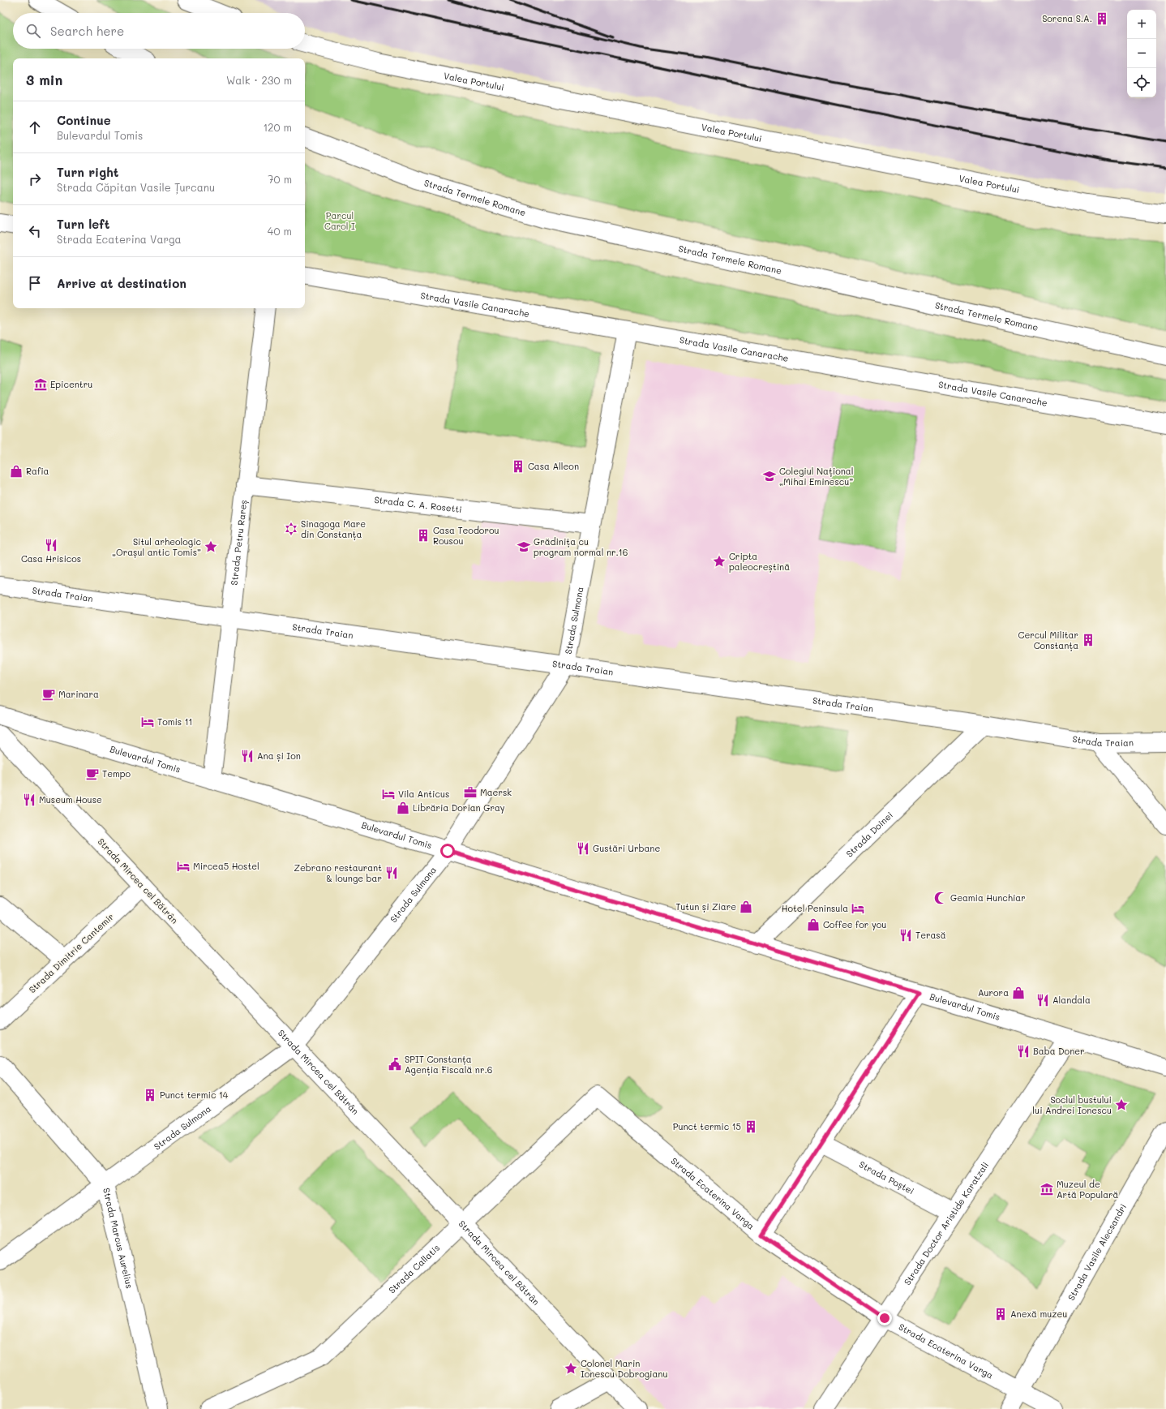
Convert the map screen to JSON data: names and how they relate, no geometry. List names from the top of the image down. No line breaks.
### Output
{"streets":{"street":["Valea Portului","Strada Termele Romane","Strada Vasile Canarache","Strada C. A. Rosetti","Strada Petru Rareș","Strada Traian","Strada Sulmona","Bulevardul Tomis","Strada Doinei","Strada Mircea cel Bătrân","Strada Dimitrie Cantemir","Strada Poștei","Strada Ecaterina Varga","Strada Doctor Aristide Karatzali","Strada Marcus Aurelius","Strada Vasile Alecsandri","Strada Callatis"]},"crossings":[["Strada Vasile Canarache","Strada Sulmona"],["Strada C. A. Rosetti","Strada Petru Rareș"],["Strada C. A. Rosetti","Strada Sulmona"],["Strada Petru Rareș","Strada Traian"],["Strada Petru Rareș","Bulevardul Tomis"],["Strada Traian","Strada Sulmona"],["Strada Traian","Strada Doinei"],["Strada Sulmona","Bulevardul Tomis"],["Strada Sulmona","Strada Mircea cel Bătrân"],["Strada Sulmona","Strada Marcus Aurelius"],["Bulevardul Tomis","Strada Doinei"],["Bulevardul Tomis","Strada Doctor Aristide Karatzali"],["Strada Mircea cel Bătrân","Strada Dimitrie Cantemir"],["Strada Mircea cel Bătrân","Strada Callatis"],["Strada Poștei","Strada Doctor Aristide Karatzali"],["Strada Ecaterina Varga","Strada Doctor Aristide Karatzali"],["Strada Ecaterina Varga","Strada Vasile Alecsandri"],["Strada Ecaterina Varga","Strada Callatis"]],"parks":["Parcul Carol I"],"places":{"building":["Sorena S.A.","Casa Alleon","Casa Teodorou Rousou","Cercul Militar Constanța","Punct termic 14","Punct termic 15","Anexă muzeu"],"museum":["Epicentru","Muzeul de Artă Populară"],"shop":["Rafia","Librăria Dorian Gray","Tutun și Ziare","Coffee for you","Aurora"],"school or university":["Colegiul Național „Mihai Eminescu”","Grădinița cu program normal nr.16"],"synagogue":["Sinagoga Mare din Constanța"],"restaurant":["Casa Hrisicos","Ana și Ion","Museum House","Gustări Urbane","Zebrano restaurant & lounge bar","Terasă","Alandala","Baba Doner"],"place":["Situl arheologic „Orașul antic Tomis”","Cripta paleocreștină","Soclul bustului lui Andrei Ionescu","Colonel Marin Ionescu Dobrogianu"],"cafe":["Marinara","Tempo"],"hotel":["Tomis 11","Vila Anticus","Mircea5 Hostel","Hotel Peninsula"],"office":["Maersk"],"mosque":["Geamia Hunchiar"],"public building":["SPIT Constanța Agenția Fiscală nr.6"]},"page":{"map_buttons":["+","−"],"search":"Search here","heading":["3 min","Walk · 230 m"],"list":[["Continue","Bulevardul Tomis","120 m"],["Turn right","Strada Căpitan Vasile Țurcanu","70 m"],["Turn left","Strada Ecaterina Varga","40 m"],"Arrive at destination"]}}
